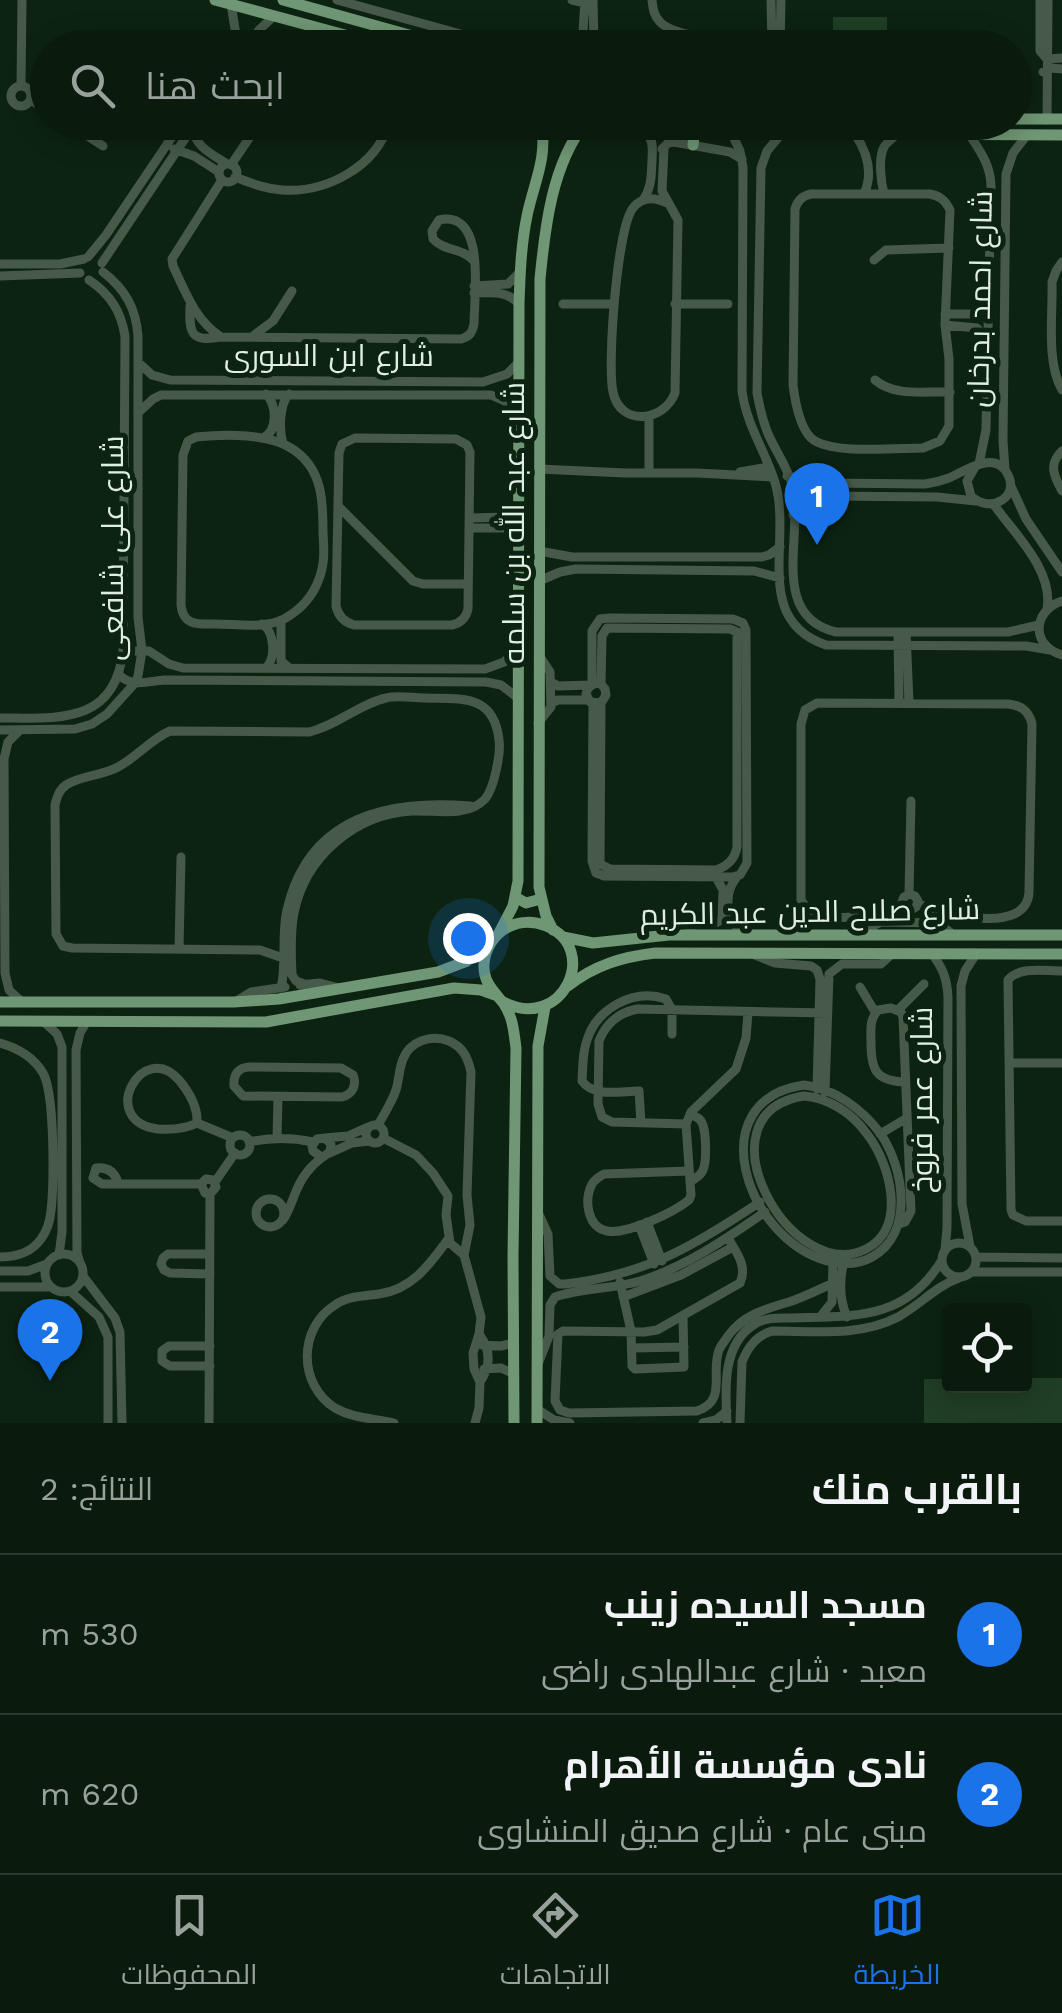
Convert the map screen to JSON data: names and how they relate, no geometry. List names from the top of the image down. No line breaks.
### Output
{"streets":{"main road":["شارع عبد الله بن سلمه","شارع صلاح الدين عبد الكريم"],"street":["شارع احمد بدرخان","شارع ابن السورى","شارع على شافعى","شارع عمر فروخ"]},"crossings":[["شارع ابن السورى","شارع عبد الله بن سلمه"],["شارع ابن السورى","شارع على شافعى"],["شارع عبد الله بن سلمه","شارع صلاح الدين عبد الكريم"],["شارع صلاح الدين عبد الكريم","شارع عمر فروخ"]],"page":{"search":"ابحث هنا","pins":["1","2"],"heading":["بالقرب منك","النتائج: 2"],"list":[{"mark":"1","name":"مسجد السيده زينب","note":"معبد · شارع عبدالهادى راضى","value":"530 m"},{"mark":"2","name":"نادى مؤسسة الأهرام","note":"مبنى عام · شارع صديق المنشاوى","value":"620 m"}],"nav":["الخريطة","الاتجاهات","المحفوظات"]}}
